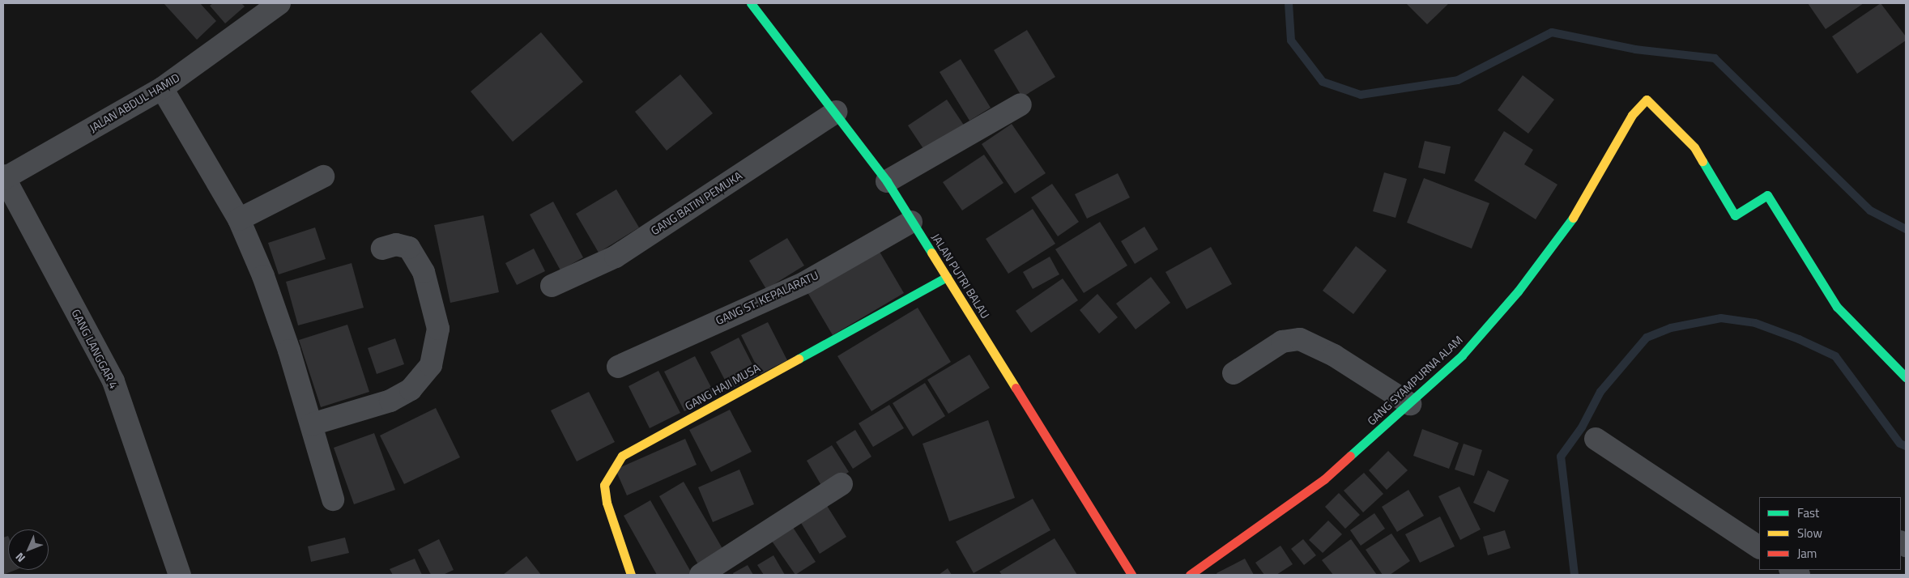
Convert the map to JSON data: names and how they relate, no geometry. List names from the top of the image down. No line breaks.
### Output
{"streets":{"street":["JALAN ABDUL HAMID","GANG BATIN PEMUKA","JALAN PUTRI BALAU","GANG ST. KEPALARATU","GANG LANGGAR 4","GANG SYAMPURNA ALAM","GANG HAJI MUSA"]},"crossings":[["JALAN ABDUL HAMID","GANG LANGGAR 4"],["GANG BATIN PEMUKA","JALAN PUTRI BALAU"],["JALAN PUTRI BALAU","GANG ST. KEPALARATU"],["JALAN PUTRI BALAU","GANG HAJI MUSA"]],"legend":["Fast","Slow","Jam"],"north":"bottom left"}
